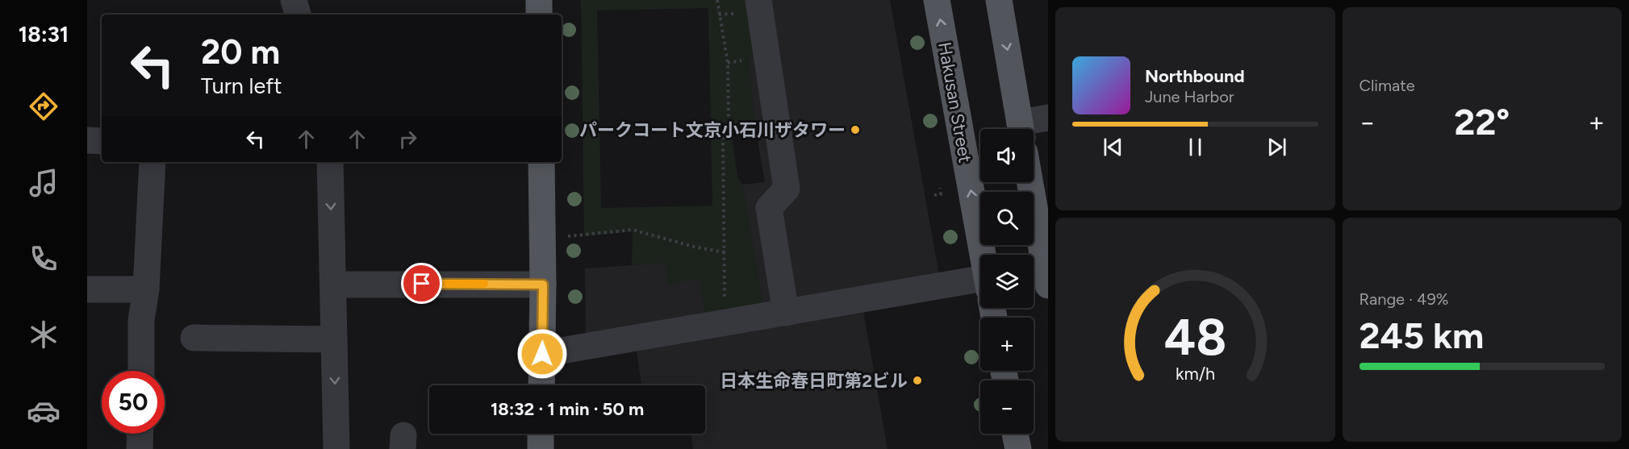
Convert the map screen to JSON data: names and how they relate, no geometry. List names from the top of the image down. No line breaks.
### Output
{"streets":{"main road":["Hakusan Street"]},"places":["パークコート文京小石川ザタワー","日本生命春日町第2ビル"],"page":{"tabs":"18:31","tile":["Climate",["Range · 49%","245 km"]],"turn":["20 m","Turn left"],"song":["Northbound","June Harbor"],"heat":["−","22°","+"],"map_buttons":["+","−"],"limit":"50","trip":"18:32 · 1 min · 50 m","gauge":["48","km/h"]}}
